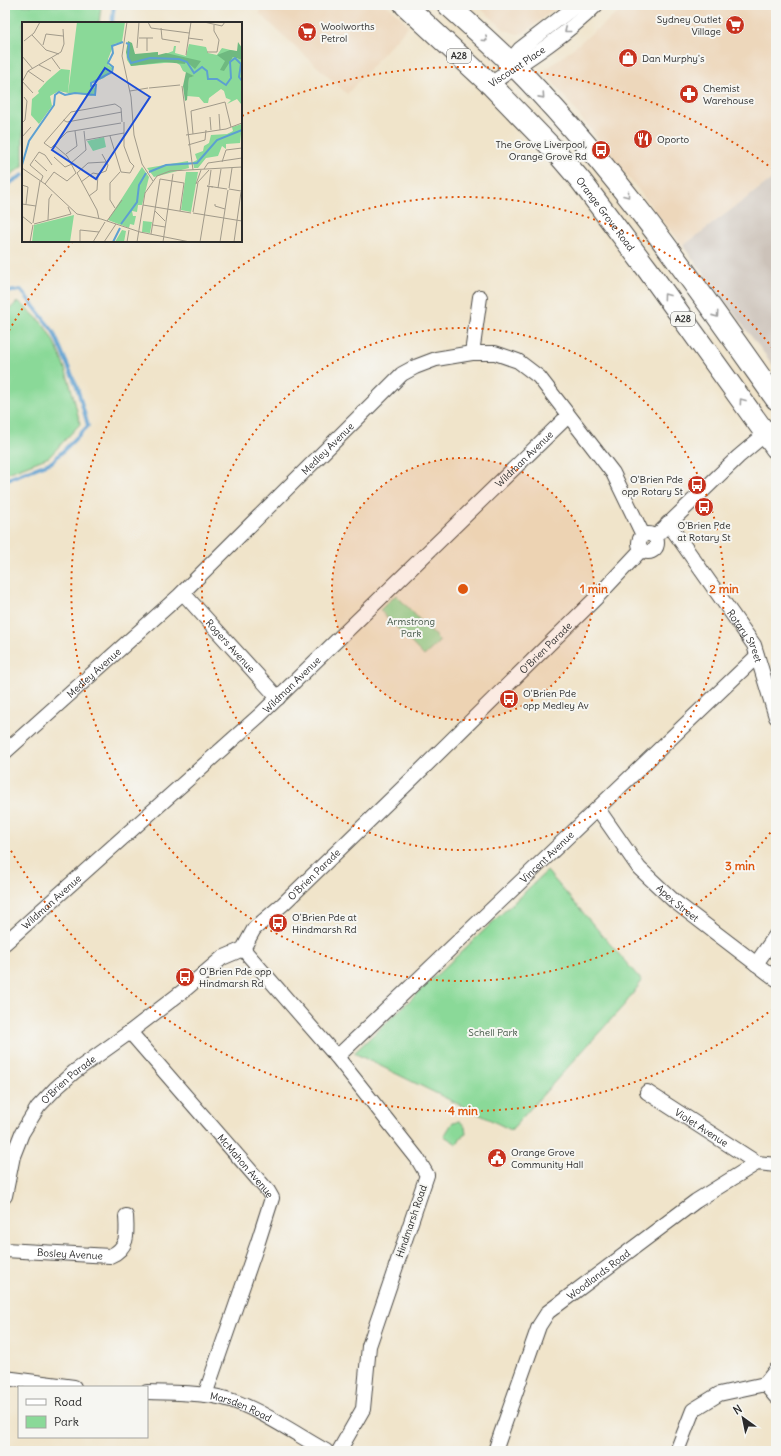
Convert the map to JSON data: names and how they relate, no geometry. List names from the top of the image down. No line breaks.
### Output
{"streets":{"highway":["A28","Orange Grove Road"],"street":["Viscount Place","Medley Avenue","Wildman Avenue","Rotary Street","Rogers Avenue","O'Brien Parade","Vincent Avenue","Apex Street","Violet Avenue","McMahon Avenue","Hindmarsh Road","Bosley Avenue","Woodlands Road","Marsden Road"]},"crossings":[["Viscount Place","Orange Grove Road"],["Medley Avenue","Wildman Avenue"],["Medley Avenue","Rogers Avenue"],["Medley Avenue","O'Brien Parade"],["Wildman Avenue","Rogers Avenue"],["Rotary Street","Vincent Avenue"],["O'Brien Parade","McMahon Avenue"],["O'Brien Parade","Hindmarsh Road"],["Vincent Avenue","Apex Street"],["Vincent Avenue","Hindmarsh Road"],["Violet Avenue","Woodlands Road"],["McMahon Avenue","Marsden Road"]],"parks":["Armstrong Park","Schell Park"],"places":{"supermarket":["Sydney Outlet Village","Woolworths Petrol"],"shop":["Dan Murphy's"],"pharmacy":["Chemist Warehouse"],"restaurant":["Oporto"],"bus stop":["The Grove Liverpool, Orange Grove Rd","O'Brien Pde opp Rotary St","O'Brien Pde at Rotary St","O'Brien Pde opp Medley Av","O'Brien Pde at Hindmarsh Rd","O'Brien Pde opp Hindmarsh Rd"],"public building":["Orange Grove Community Hall"]},"legend":["Road","Park"],"north":"top left","rings":["1 min","2 min","3 min","4 min"]}
